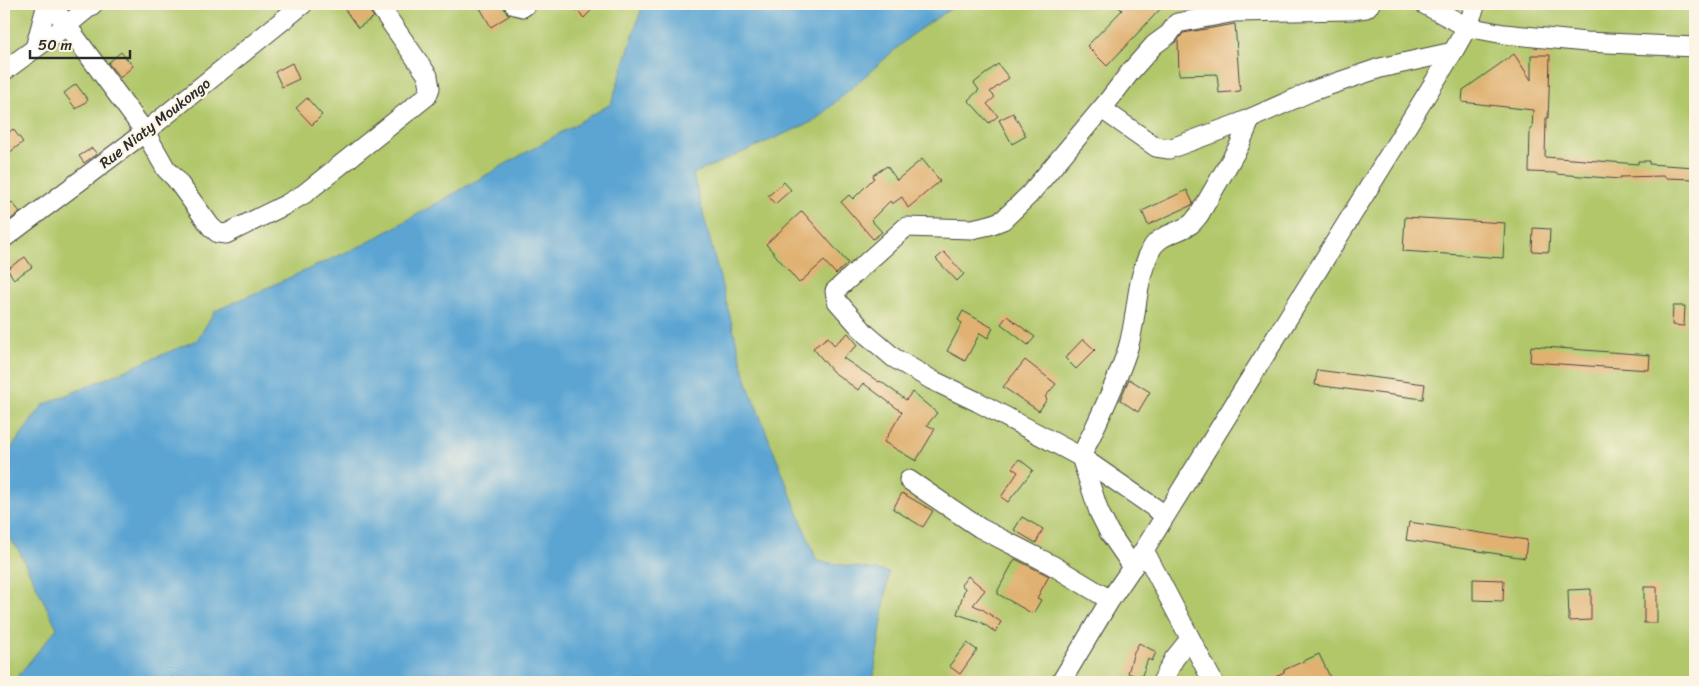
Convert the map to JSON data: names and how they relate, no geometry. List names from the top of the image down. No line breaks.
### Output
{"streets":{"street":["Rue Niaty Moukongo"]},"scale_bar":"50 m"}
